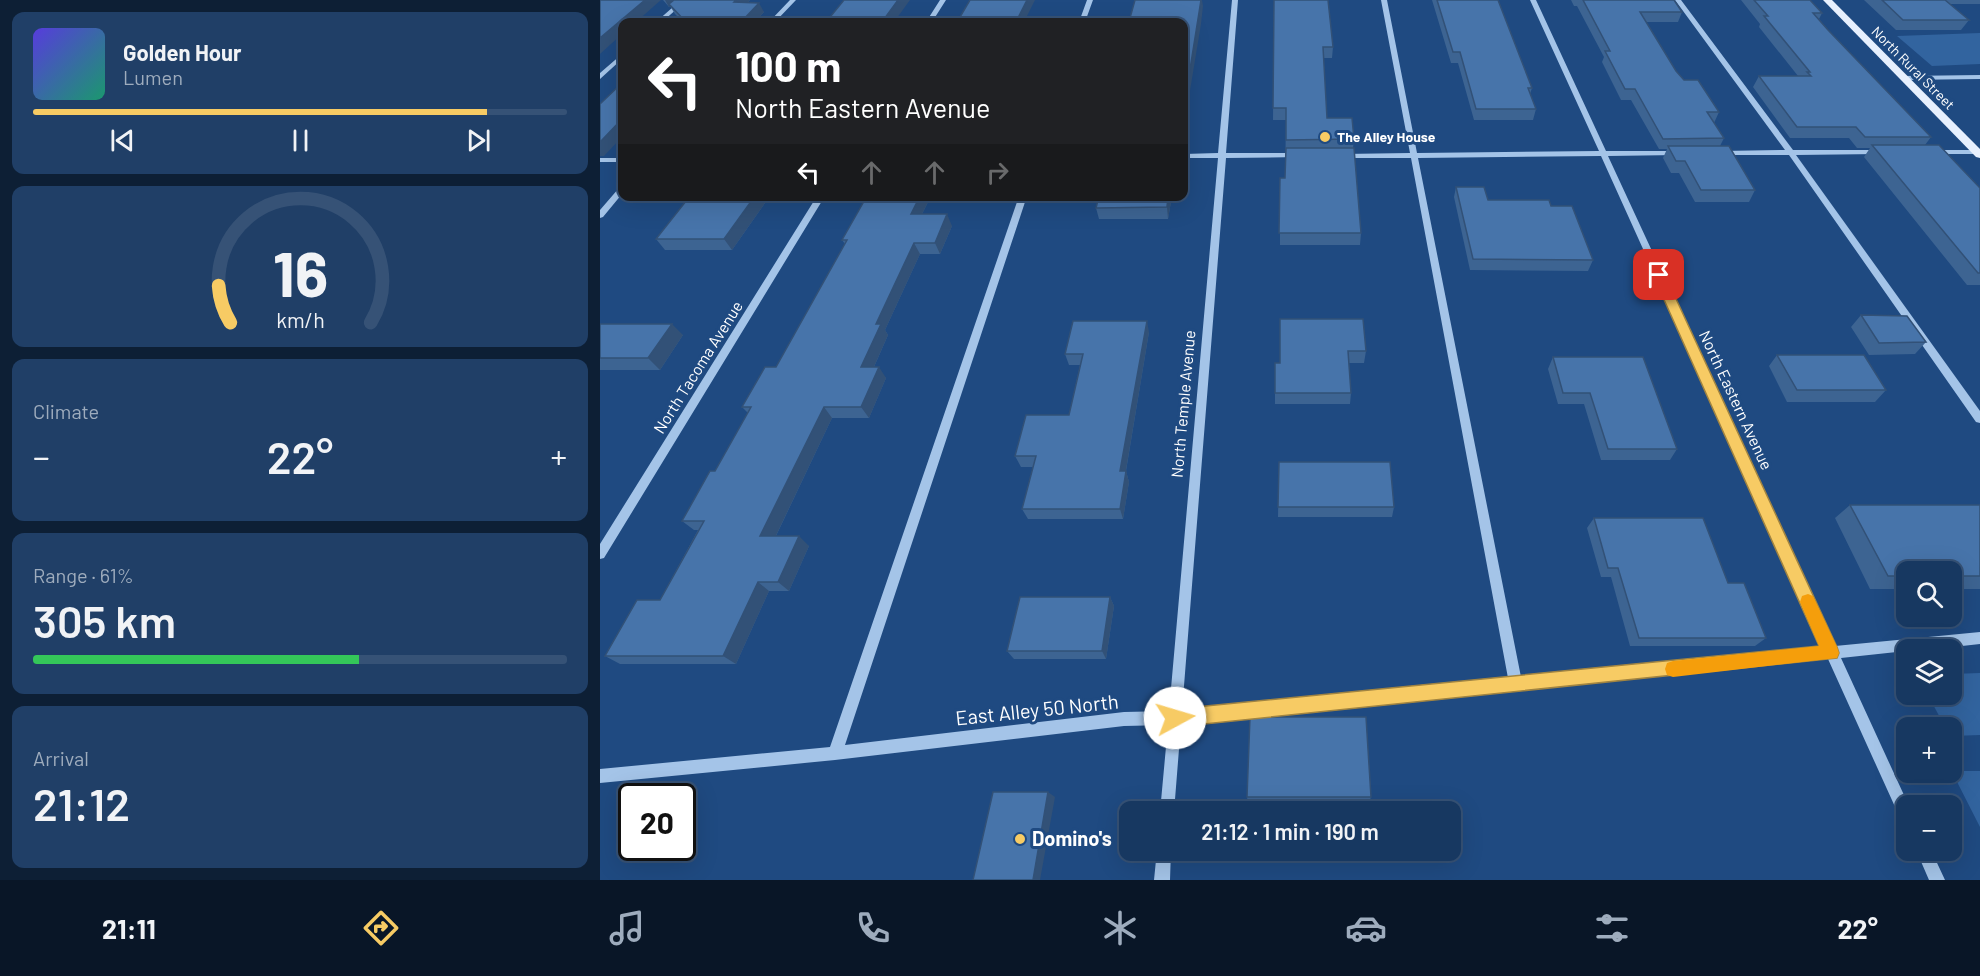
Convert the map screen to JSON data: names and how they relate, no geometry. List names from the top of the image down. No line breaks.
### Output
{"streets":{"main road":["North Rural Street"],"street":["North Tacoma Avenue","North Eastern Avenue","North Temple Avenue","East Alley 50 North"]},"crossings":[["North Eastern Avenue","East Alley 50 North"],["North Temple Avenue","East Alley 50 North"]],"places":["The Alley House","Domino's"],"page":{"turn":["100 m","North Eastern Avenue"],"song":["Golden Hour","Lumen"],"tile":["Climate",["Range · 61%","305 km"],["Arrival","21:12"]],"heat":["−","22°","+"],"map_buttons":["+","−"],"limit":"20","trip":"21:12 · 1 min · 190 m","tabs":["21:11","22°"],"gauge":["16","km/h"]}}
